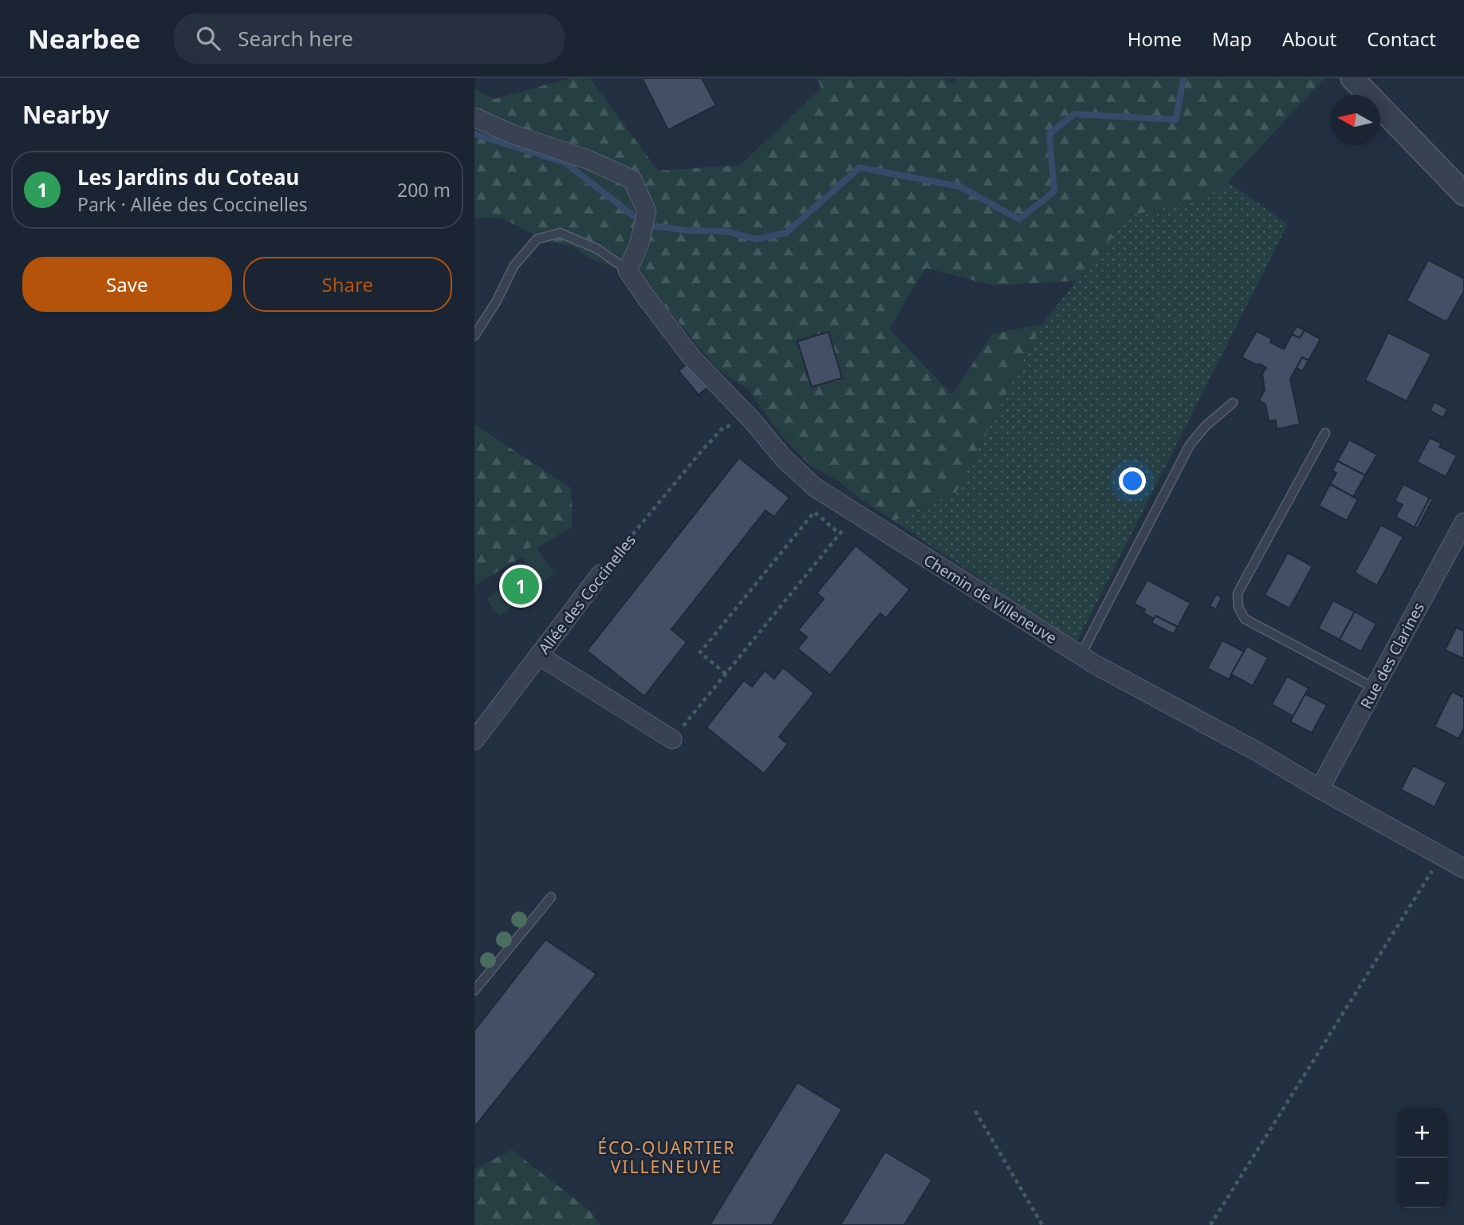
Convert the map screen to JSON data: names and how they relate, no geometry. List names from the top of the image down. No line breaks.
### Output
{"streets":{"street":["Allée des Coccinelles","Chemin de Villeneuve","Rue des Clarines"]},"crossings":[["Allée des Coccinelles","Chemin de Villeneuve"],["Chemin de Villeneuve","Rue des Clarines"]],"districts":["ÉCO-QUARTIER VILLENEUVE"],"north":"left","page":{"header":"Nearbee","search":"Search here","nav":["Home","Map","About","Contact"],"heading":"Nearby","list":[{"mark":"1","name":"Les Jardins du Coteau","note":"Park · Allée des Coccinelles","value":"200 m"}],"buttons":["Save","Share"],"pins":"1","map_buttons":["+","−"]}}
